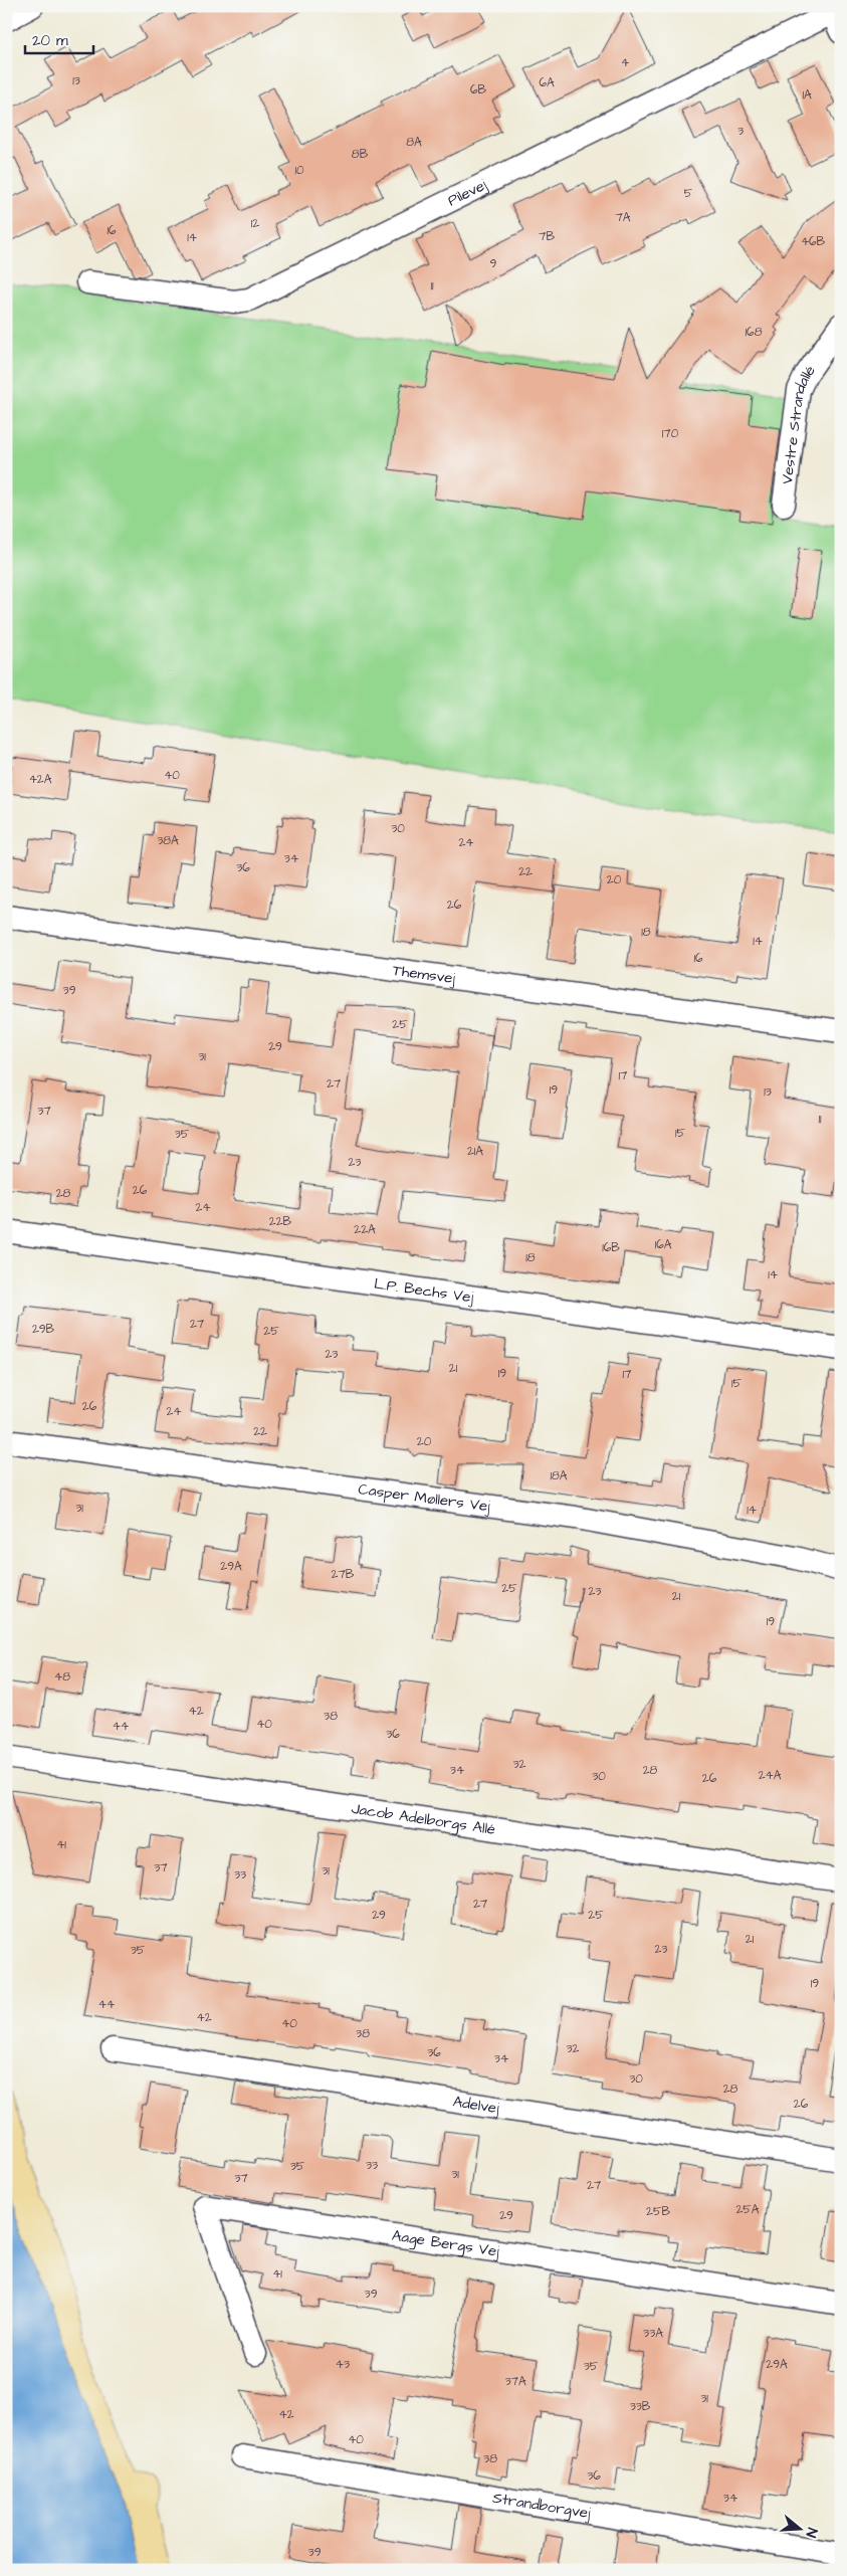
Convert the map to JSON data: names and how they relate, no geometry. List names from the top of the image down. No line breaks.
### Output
{"streets":{"street":["Pilevej","Vestre Strandallé","Themsvej","L.P. Bechs Vej","Casper Møllers Vej","Jacob Adelborgs Allé","Adelvej","Aage Bergs Vej","Strandborgvej"]},"house_numbers":["4","13","6A","6B","1A","3","8A","8B","10","5","7A","12","16","7B","14","46B","9","11","168","170","40","42A","30","38A","24","34","36","22","20","26","18","14","16","39","25","29","31","17","27","19","13","37","11","15","35","21A","23","26","28","24","22B","22A","16A","16B","18","14","27","29B","25","23","21","19","17","15","26","24","22","20","18A","31","14","29A","27B","25","23","21","19","48","42","38","40","44","36","32","34","28","24A","30","26","41","37","31","33","27","29","25","21","23","35","19","44","42","40","38","32","36","34","30","28","26","33","35","31","37","27","25A","25B","29","41","39","33A","43","29A","35","37A","31","33B","42","40","38","36","34","39"],"scale_bar":"20 m","north":"right"}
